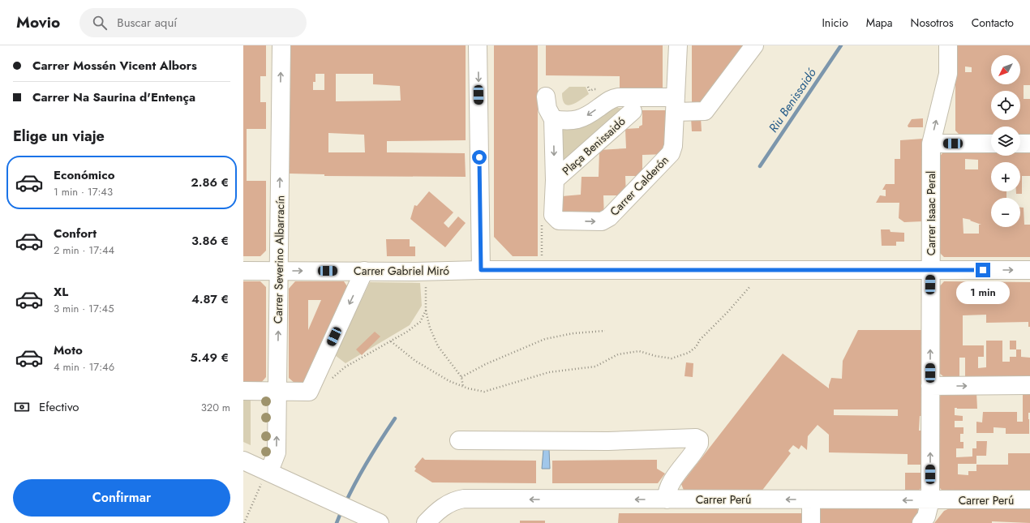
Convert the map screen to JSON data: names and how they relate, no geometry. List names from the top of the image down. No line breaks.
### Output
{"streets":{"street":["Plaça Benissaidó","Carrer Calderón","Carrer Isaac Peral","Carrer Severino Albarracín","Carrer Gabriel Miró","Carrer Perú"]},"crossings":[["Plaça Benissaidó","Carrer Calderón"],["Carrer Isaac Peral","Carrer Gabriel Miró"],["Carrer Isaac Peral","Carrer Perú"],["Carrer Severino Albarracín","Carrer Gabriel Miró"]],"one_way":["Carrer Calderón","Carrer Isaac Peral","Carrer Severino Albarracín","Carrer Perú"],"water":["Riu Benissaidó"],"north":"bottom left","page":{"header":"Movio","search":"Buscar aquí","nav":["Inicio","Mapa","Nosotros","Contacto"],"banner":["Carrer Mossén Vicent Albors","Carrer Na Saurina d'Entença"],"map_buttons":["+","−"],"heading":"Elige un viaje","list":[{"name":"Económico","note":"1 min · 17:43","value":"2.86 €"},{"name":"Confort","note":"2 min · 17:44","value":"3.86 €"},{"name":"XL","note":"3 min · 17:45","value":"4.87 €"},{"name":"Moto","note":"4 min · 17:46","value":"5.49 €"}],"bubble":"1 min","pay":["Efectivo","320 m"],"buttons":"Confirmar"}}
